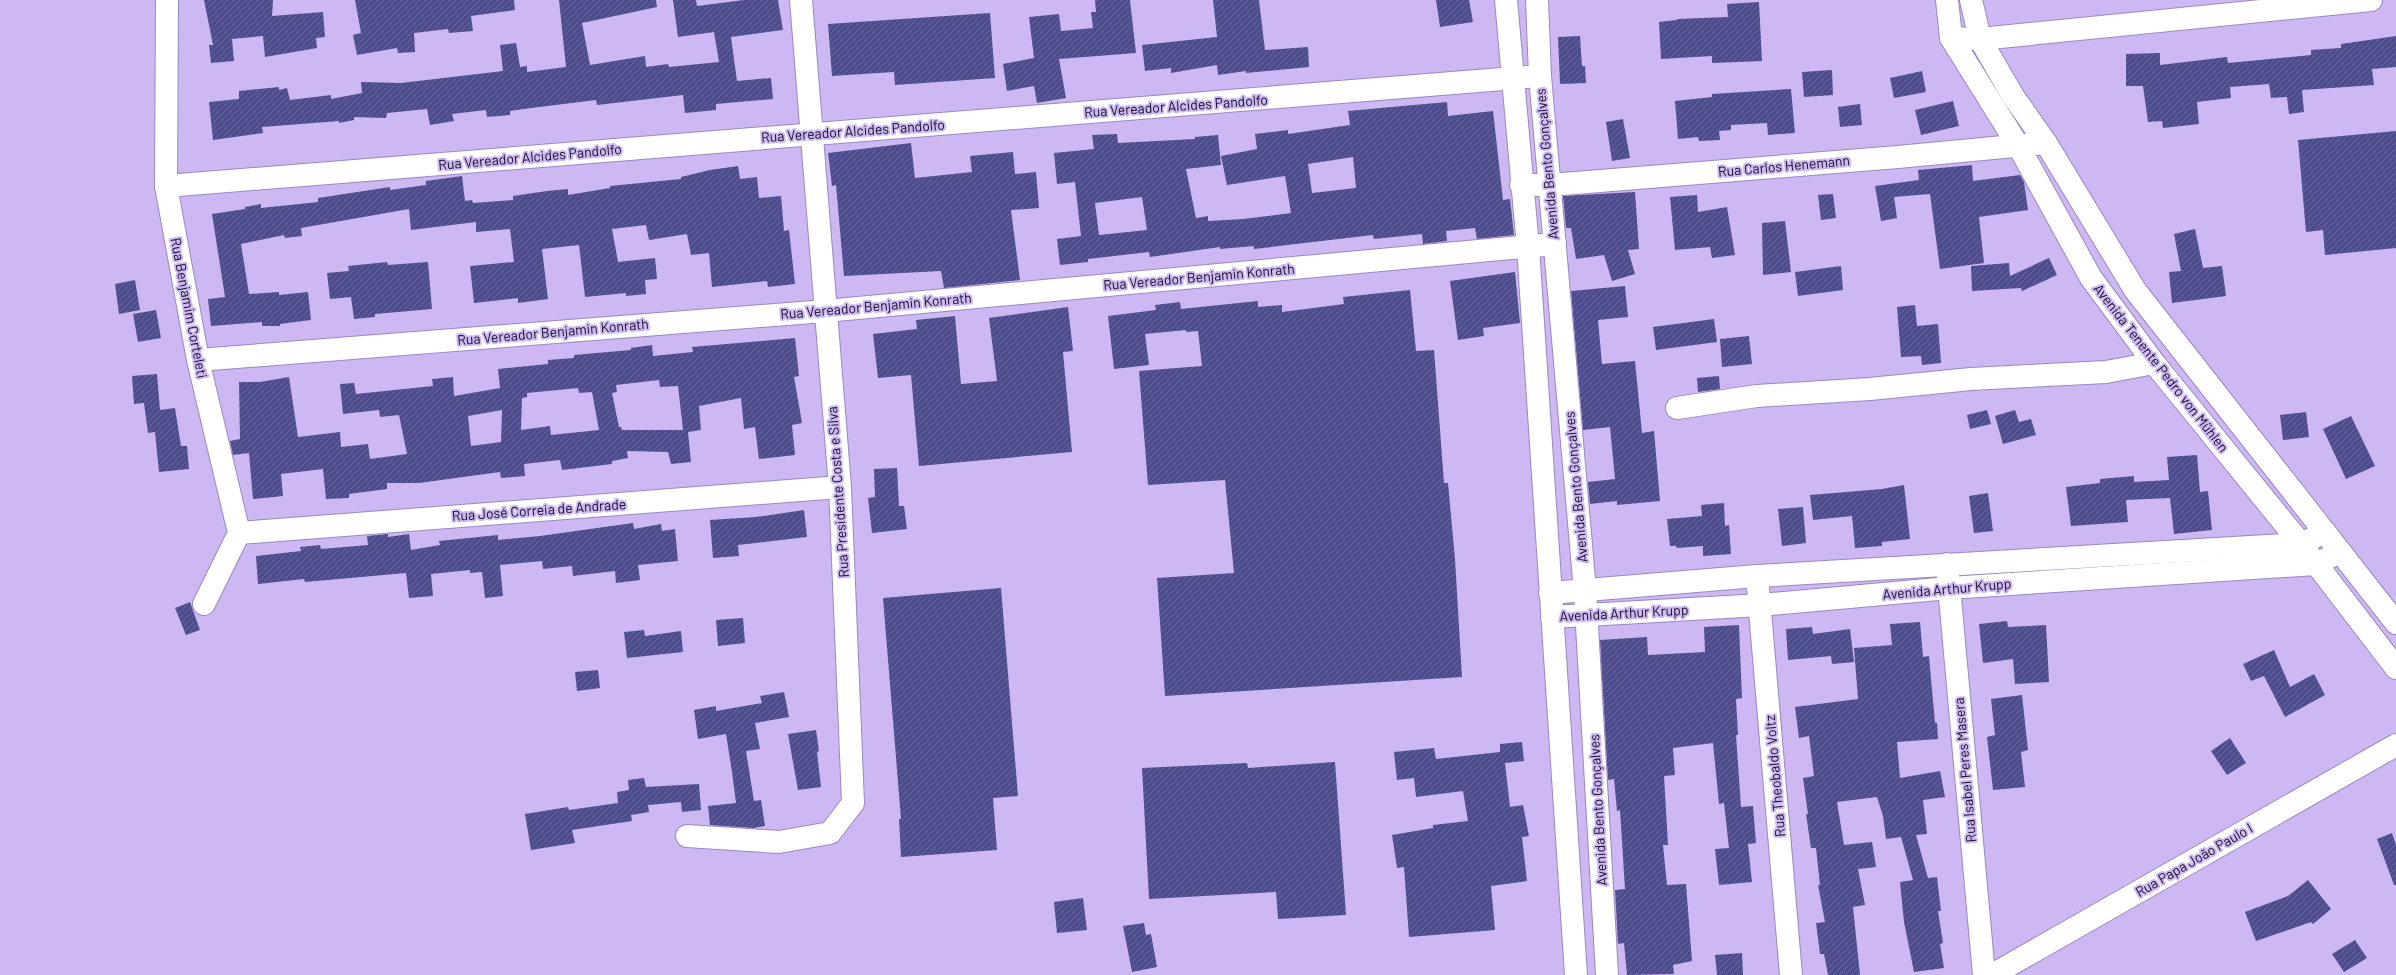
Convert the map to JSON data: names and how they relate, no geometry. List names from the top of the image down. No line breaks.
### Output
{"streets":{"street":["Rua Vereador Alcides Pandolfo","Avenida Bento Gonçalves","Rua Carlos Henemann","Rua Vereador Benjamin Konrath","Rua Benjamim Corteleti","Avenida Tenente Pedro von Mühlen","Rua Presidente Costa e Silva","Rua José Correia de Andrade","Avenida Arthur Krupp","Rua Isabel Peres Masera","Rua Theobaldo Voltz","Rua Papa João Paulo I"]},"crossings":[["Rua Vereador Alcides Pandolfo","Avenida Bento Gonçalves"],["Rua Vereador Alcides Pandolfo","Rua Benjamim Corteleti"],["Rua Vereador Alcides Pandolfo","Rua Presidente Costa e Silva"],["Avenida Bento Gonçalves","Rua Carlos Henemann"],["Avenida Bento Gonçalves","Rua Vereador Benjamin Konrath"],["Avenida Bento Gonçalves","Avenida Arthur Krupp"],["Rua Carlos Henemann","Avenida Tenente Pedro von Mühlen"],["Rua Vereador Benjamin Konrath","Rua Benjamim Corteleti"],["Rua Vereador Benjamin Konrath","Rua Presidente Costa e Silva"],["Rua Benjamim Corteleti","Rua José Correia de Andrade"],["Avenida Tenente Pedro von Mühlen","Avenida Arthur Krupp"],["Rua Presidente Costa e Silva","Rua José Correia de Andrade"],["Avenida Arthur Krupp","Rua Isabel Peres Masera"],["Avenida Arthur Krupp","Rua Theobaldo Voltz"]]}
